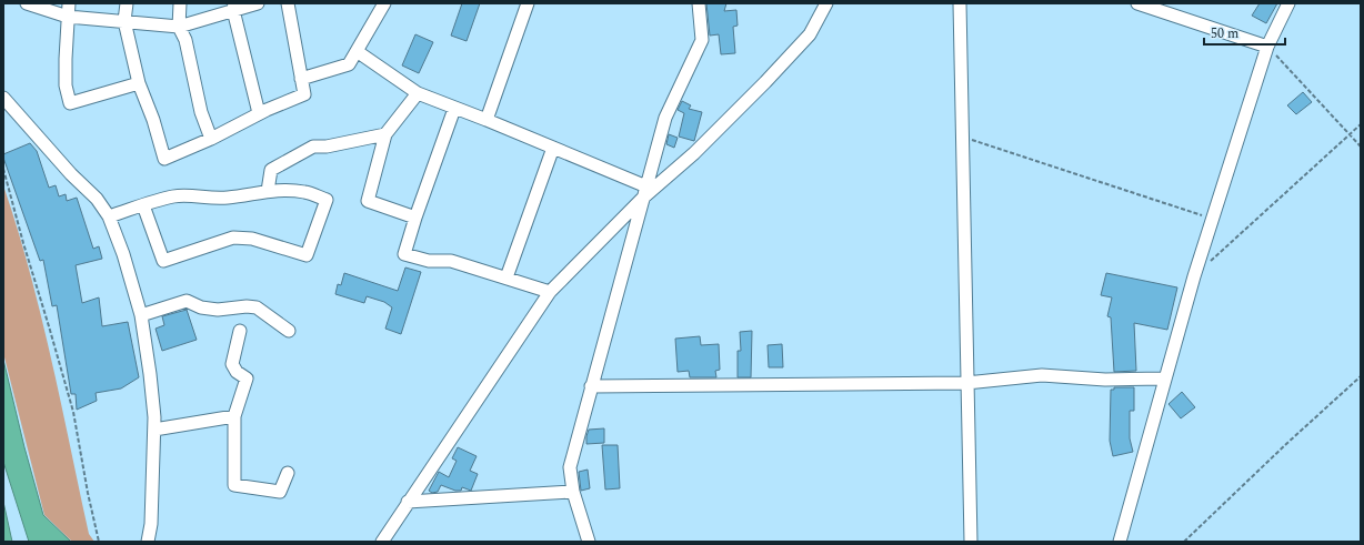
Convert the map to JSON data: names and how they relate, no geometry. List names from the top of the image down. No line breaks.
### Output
{"scale_bar":"50 m"}
